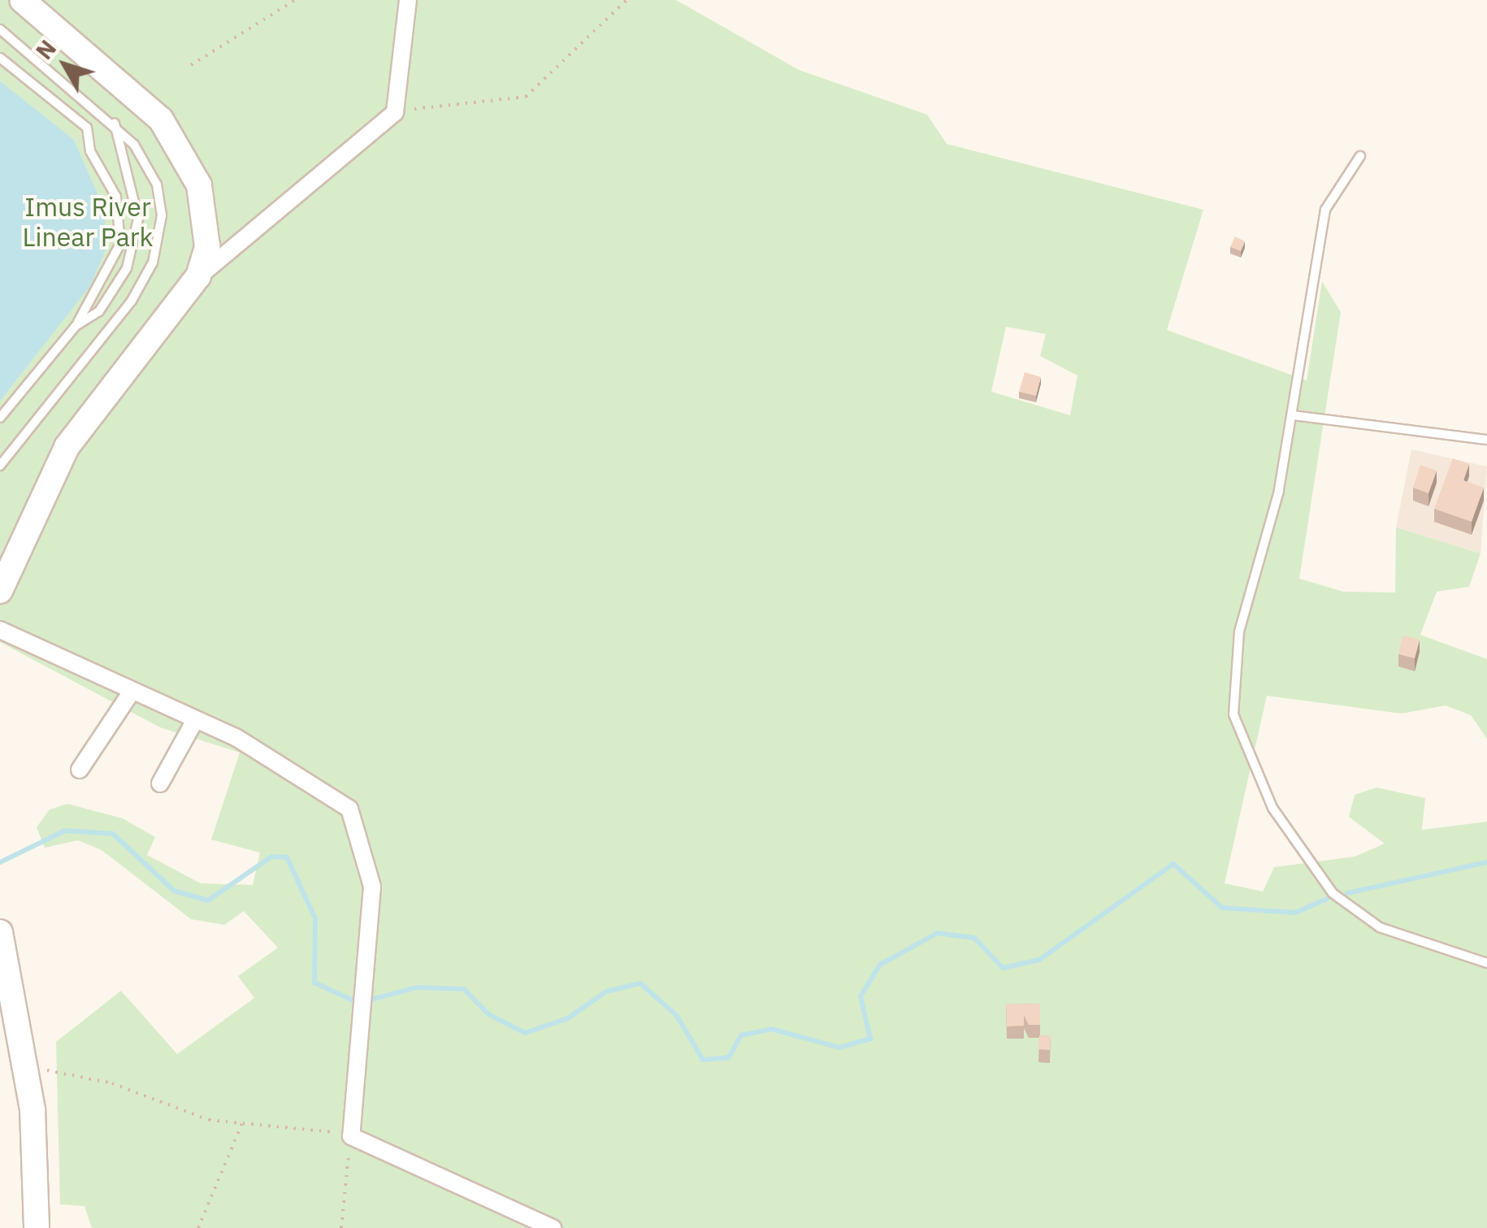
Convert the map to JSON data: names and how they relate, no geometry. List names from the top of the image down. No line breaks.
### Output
{"parks":["Imus River Linear Park"],"north":"top left"}
